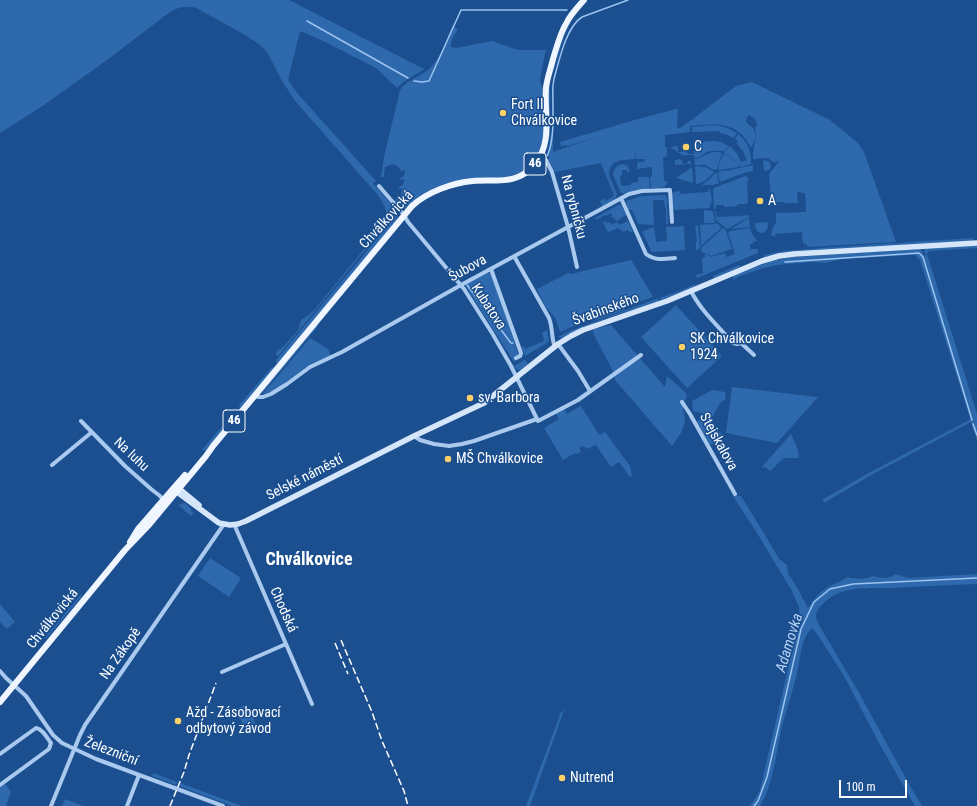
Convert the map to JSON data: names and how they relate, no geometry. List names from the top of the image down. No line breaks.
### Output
{"streets":{"main road":["46","Chválkovická"],"street":["Na rybníčku","Šubova","Kubatova","Švabinského","Stejskalova","Na luhu","Selské náměstí","Chodská","Na Zákopě","Železniční"]},"crossings":[["Na rybníčku","Chválkovická"],["Na rybníčku","Šubova"],["Chválkovická","Šubova"],["Chválkovická","Kubatova"],["Chválkovická","Na luhu"],["Chválkovická","Železniční"],["Šubova","Kubatova"],["Kubatova","Švabinského"],["Kubatova","Selské náměstí"],["Švabinského","Selské náměstí"],["Selské náměstí","Chodská"],["Selské náměstí","Na Zákopě"],["Na Zákopě","Železniční"]],"districts":["Chválkovice"],"water":["Adamovka"],"places":["Fort II Chválkovice","C","A","SK Chválkovice 1924","sv. Barbora","MŠ Chválkovice","Ažd - Zásobovací odbytový závod","Nutrend"],"scale_bar":"100 m"}
